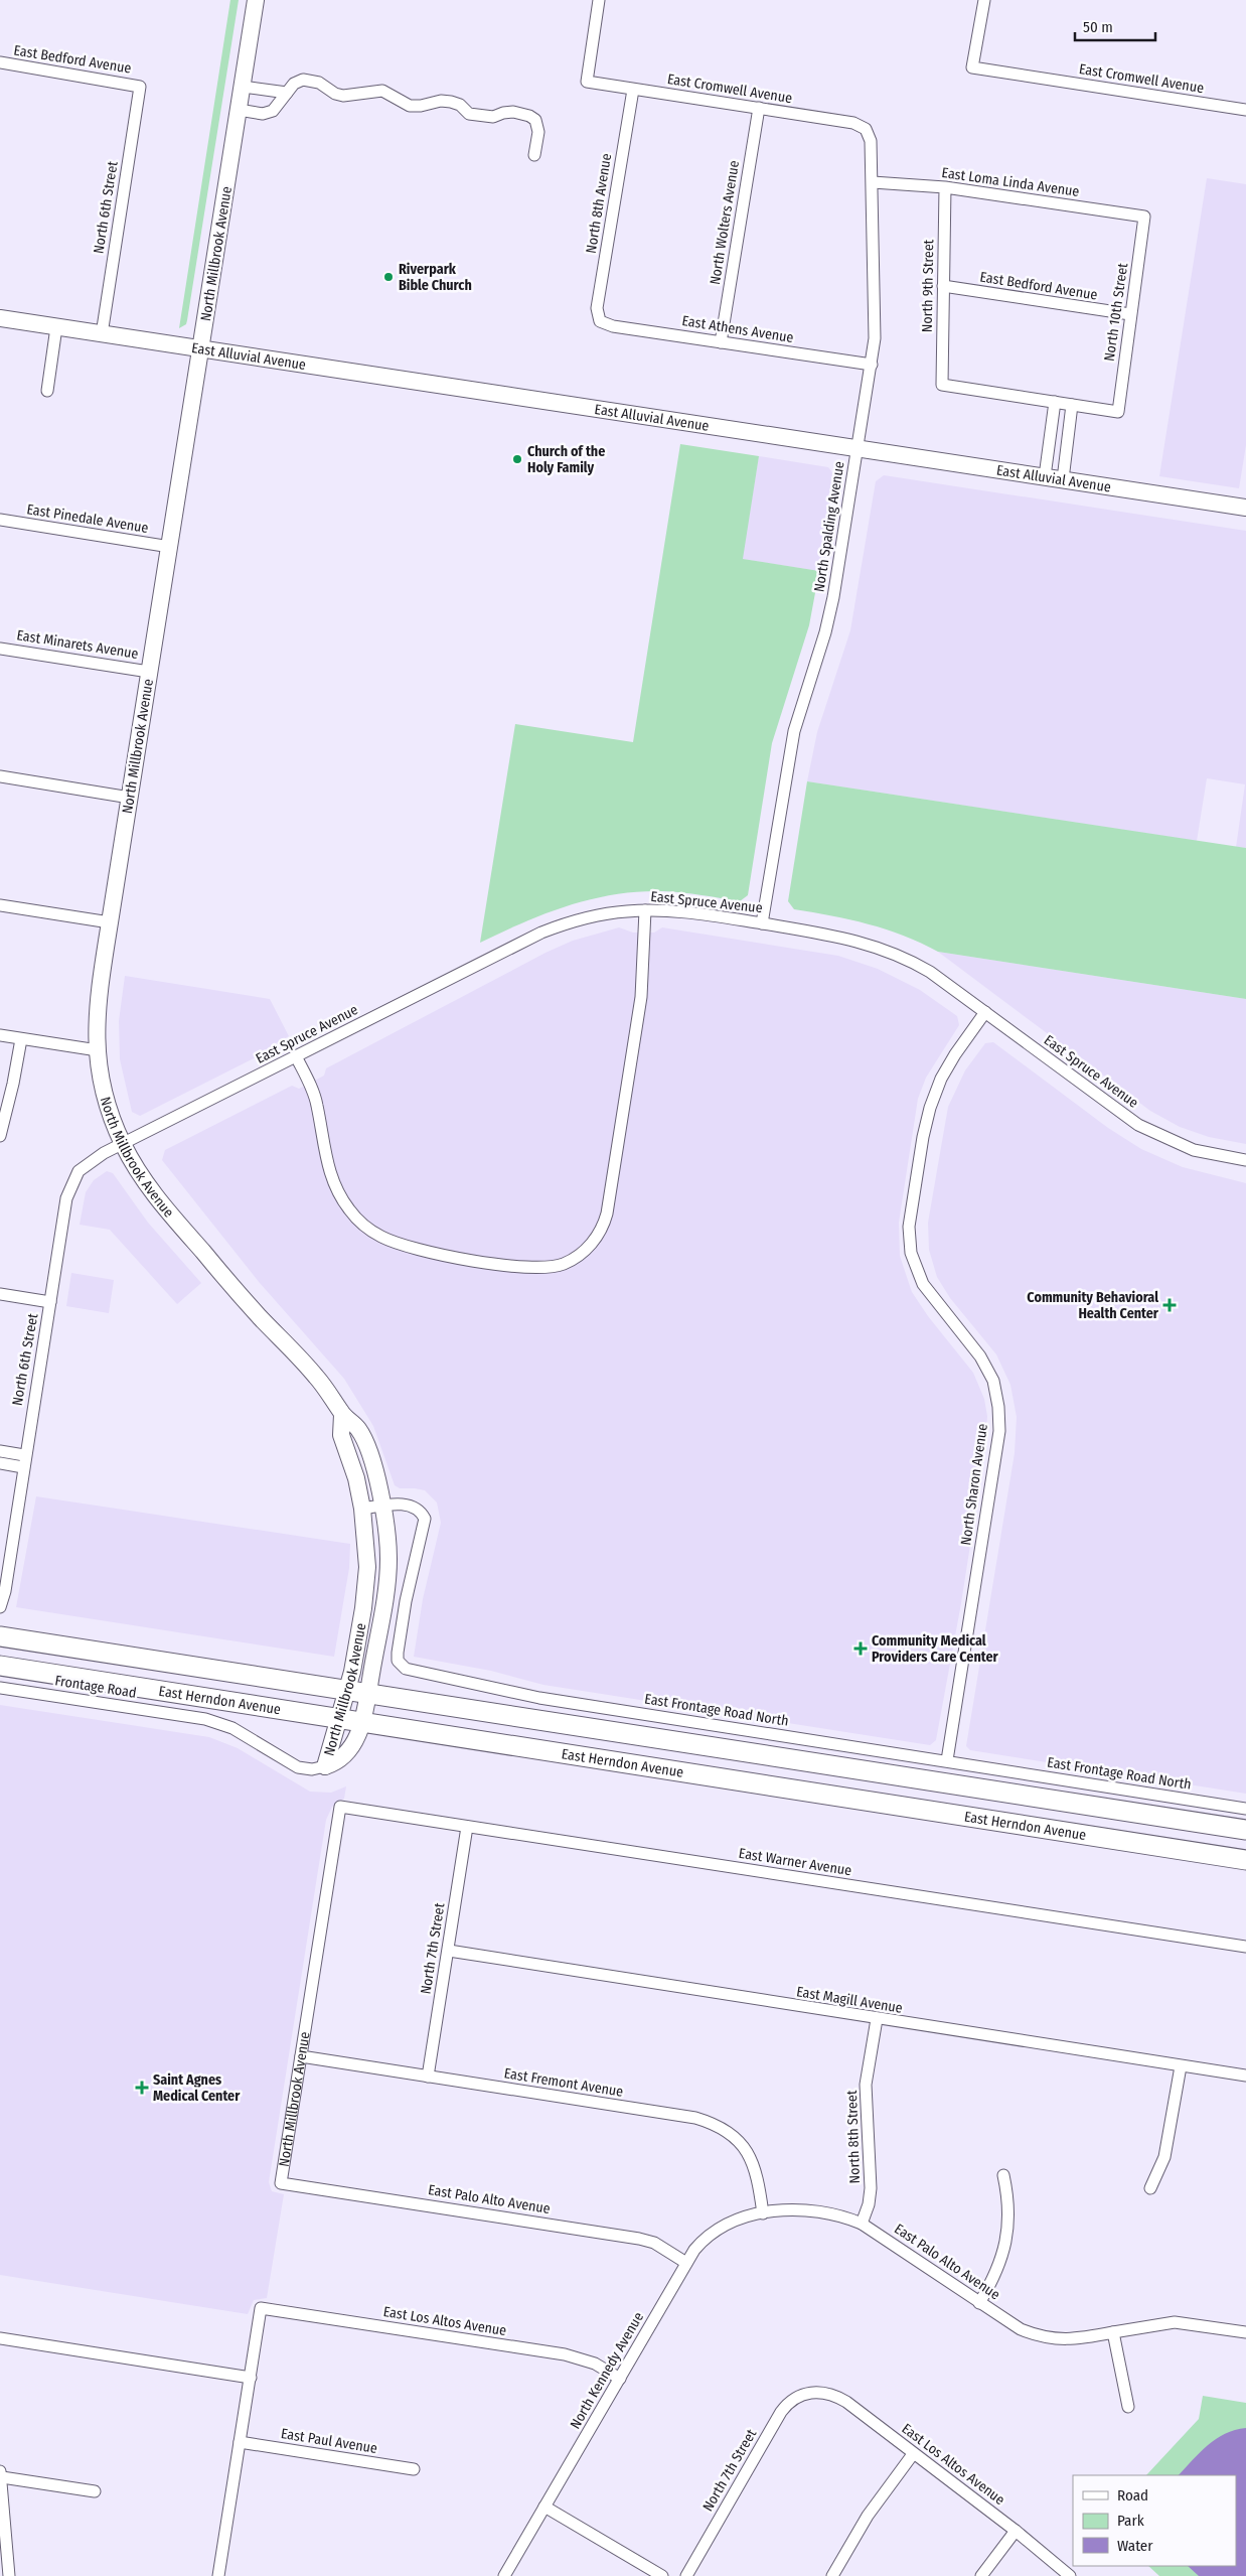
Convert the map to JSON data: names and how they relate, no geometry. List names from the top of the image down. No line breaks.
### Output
{"streets":{"main road":["East Herndon Avenue"],"street":["East Bedford Avenue","East Cromwell Avenue","East Loma Linda Avenue","North 8th Avenue","North 6th Street","North Wolters Avenue","North Millbrook Avenue","North 9th Street","North 10th Street","East Athens Avenue","East Alluvial Avenue","East Pinedale Avenue","North Spalding Avenue","East Minarets Avenue","East Spruce Avenue","North Sharon Avenue","Frontage Road","East Frontage Road North","East Warner Avenue","North 7th Street","East Magill Avenue","East Fremont Avenue","North 8th Street","East Palo Alto Avenue","East Los Altos Avenue","North Kennedy Avenue","East Paul Avenue"]},"crossings":[["East Bedford Avenue","North 6th Street"],["East Bedford Avenue","North 9th Street"],["East Bedford Avenue","North 10th Street"],["East Cromwell Avenue","North 8th Avenue"],["East Cromwell Avenue","North Wolters Avenue"],["East Cromwell Avenue","North Spalding Avenue"],["East Loma Linda Avenue","North 9th Street"],["East Loma Linda Avenue","North 10th Street"],["East Loma Linda Avenue","North Spalding Avenue"],["North 8th Avenue","East Athens Avenue"],["North 6th Street","North Millbrook Avenue"],["North 6th Street","East Alluvial Avenue"],["North 6th Street","East Spruce Avenue"],["North Wolters Avenue","East Athens Avenue"],["North Millbrook Avenue","East Alluvial Avenue"],["North Millbrook Avenue","East Pinedale Avenue"],["North Millbrook Avenue","East Minarets Avenue"],["North Millbrook Avenue","East Spruce Avenue"],["North Millbrook Avenue","Frontage Road"],["North Millbrook Avenue","East Herndon Avenue"],["North Millbrook Avenue","East Frontage Road North"],["North Millbrook Avenue","East Warner Avenue"],["North Millbrook Avenue","East Fremont Avenue"],["North Millbrook Avenue","East Palo Alto Avenue"],["East Athens Avenue","North Spalding Avenue"],["East Alluvial Avenue","North Spalding Avenue"],["North Spalding Avenue","East Spruce Avenue"],["East Spruce Avenue","North Sharon Avenue"],["North Sharon Avenue","East Frontage Road North"],["East Warner Avenue","North 7th Street"],["North 7th Street","East Magill Avenue"],["North 7th Street","East Fremont Avenue"],["North 7th Street","East Los Altos Avenue"],["East Magill Avenue","North 8th Street"],["East Fremont Avenue","East Palo Alto Avenue"],["East Fremont Avenue","North Kennedy Avenue"],["North 8th Street","East Palo Alto Avenue"],["East Palo Alto Avenue","North Kennedy Avenue"],["East Los Altos Avenue","North Kennedy Avenue"]],"places":{"other":["Riverpark Bible Church","Church of the Holy Family"],"health":["Community Behavioral Health Center","Community Medical Providers Care Center","Saint Agnes Medical Center"]},"legend":["Road","Park","Water"],"scale_bar":"50 m"}
